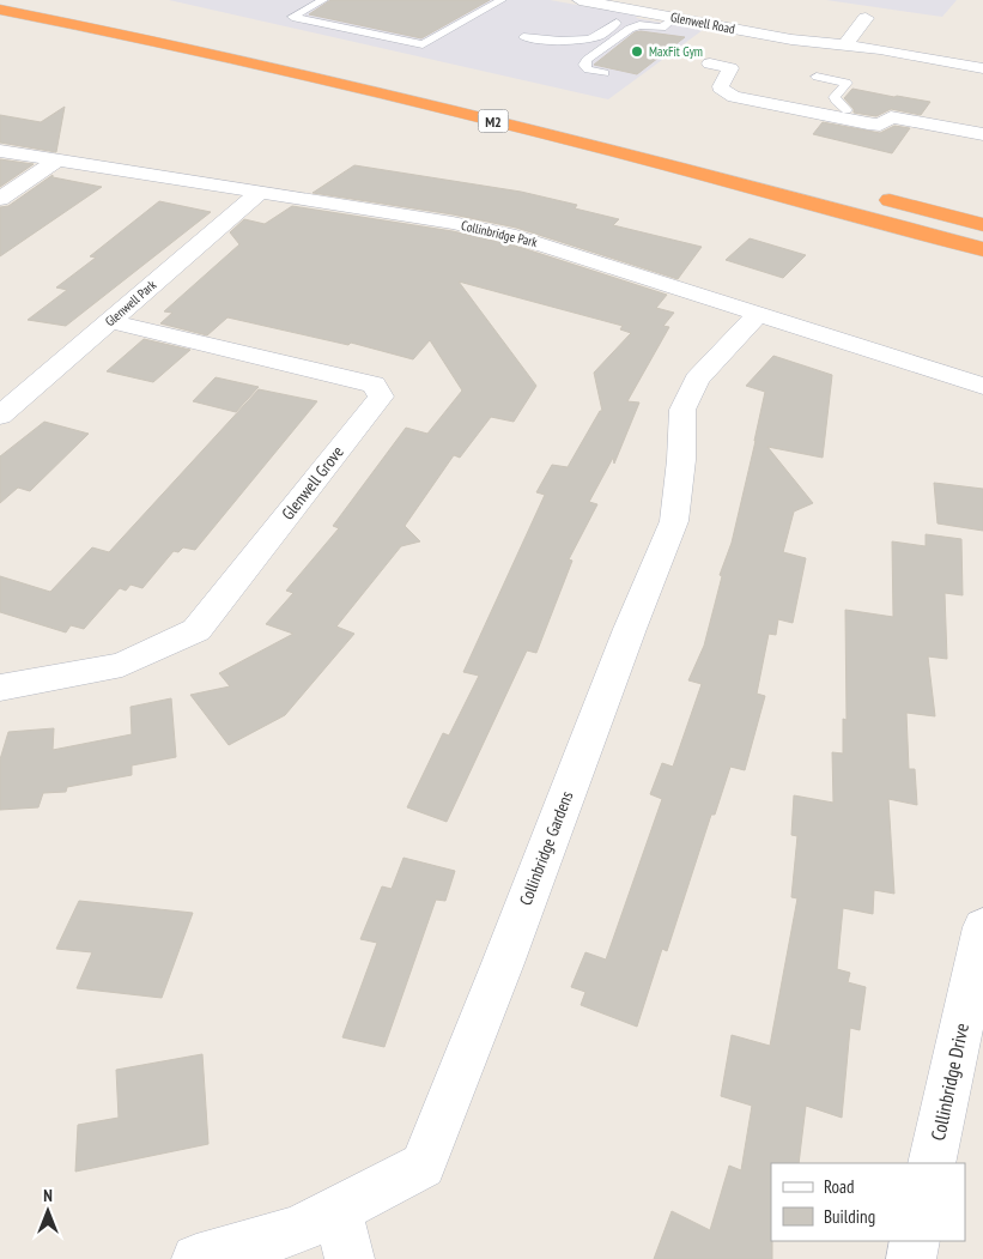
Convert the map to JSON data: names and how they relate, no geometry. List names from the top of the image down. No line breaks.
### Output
{"streets":{"highway":["M2"],"street":["Glenwell Road","Collinbridge Park","Glenwell Park","Glenwell Grove","Collinbridge Gardens","Collinbridge Drive"]},"crossings":[["Collinbridge Park","Glenwell Park"],["Collinbridge Park","Collinbridge Gardens"],["Glenwell Park","Glenwell Grove"]],"places":["MaxFit Gym"],"legend":["Road","Building"],"north":"top"}
